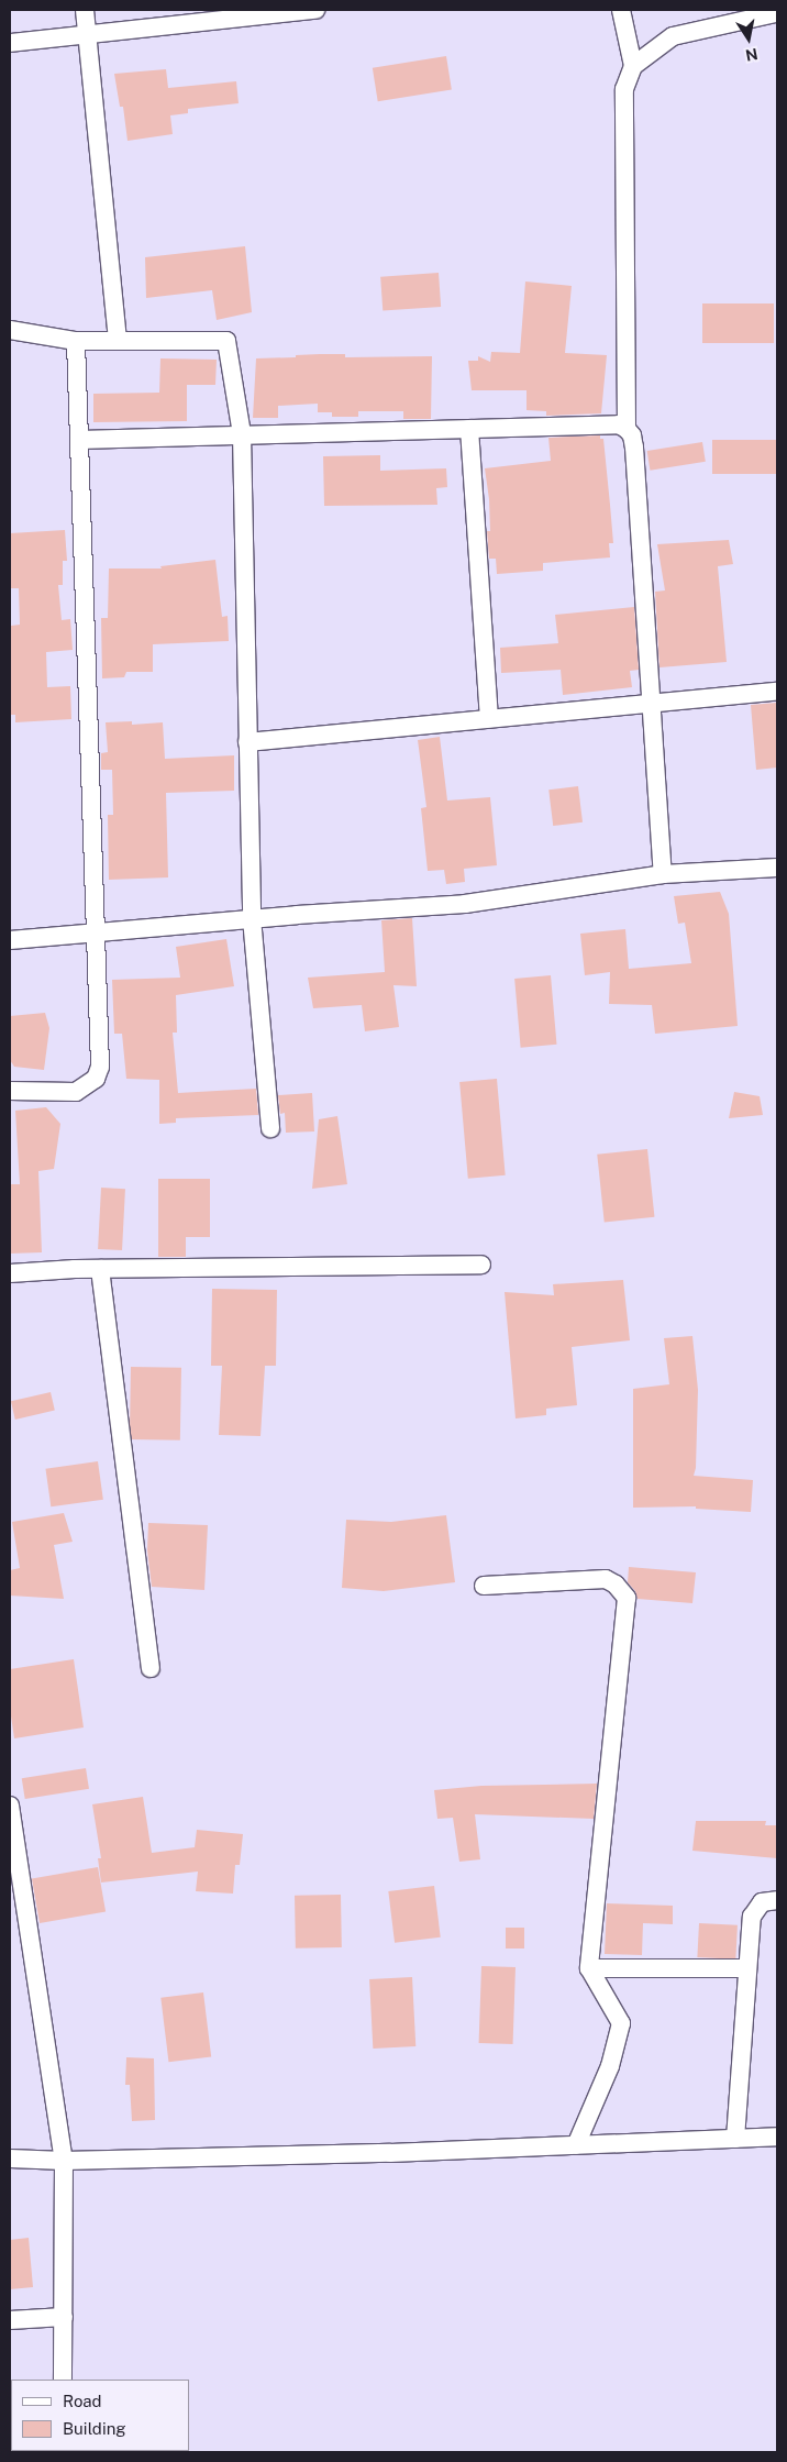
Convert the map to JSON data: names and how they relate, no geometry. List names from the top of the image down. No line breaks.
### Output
{"legend":["Road","Building"],"north":"bottom"}
